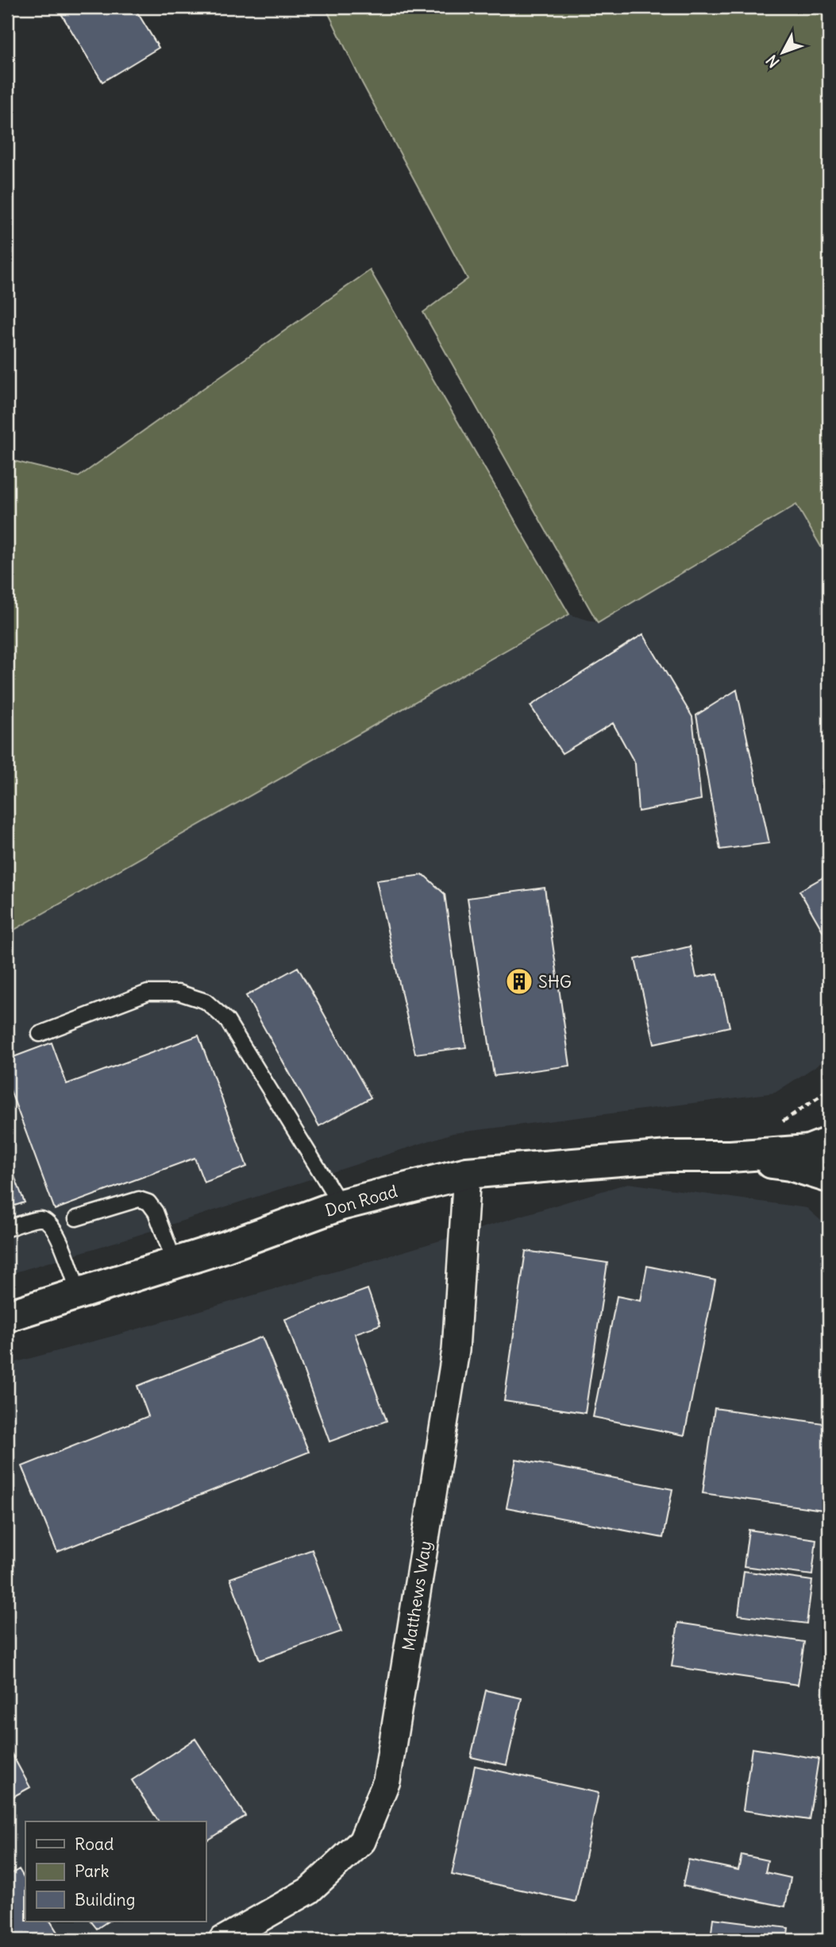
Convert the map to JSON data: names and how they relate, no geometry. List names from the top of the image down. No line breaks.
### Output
{"streets":{"main road":["Don Road"],"street":["Matthews Way"]},"crossings":[["Don Road","Matthews Way"]],"places":{"building":["SHG"]},"legend":["Road","Park","Building"],"north":"bottom left"}
